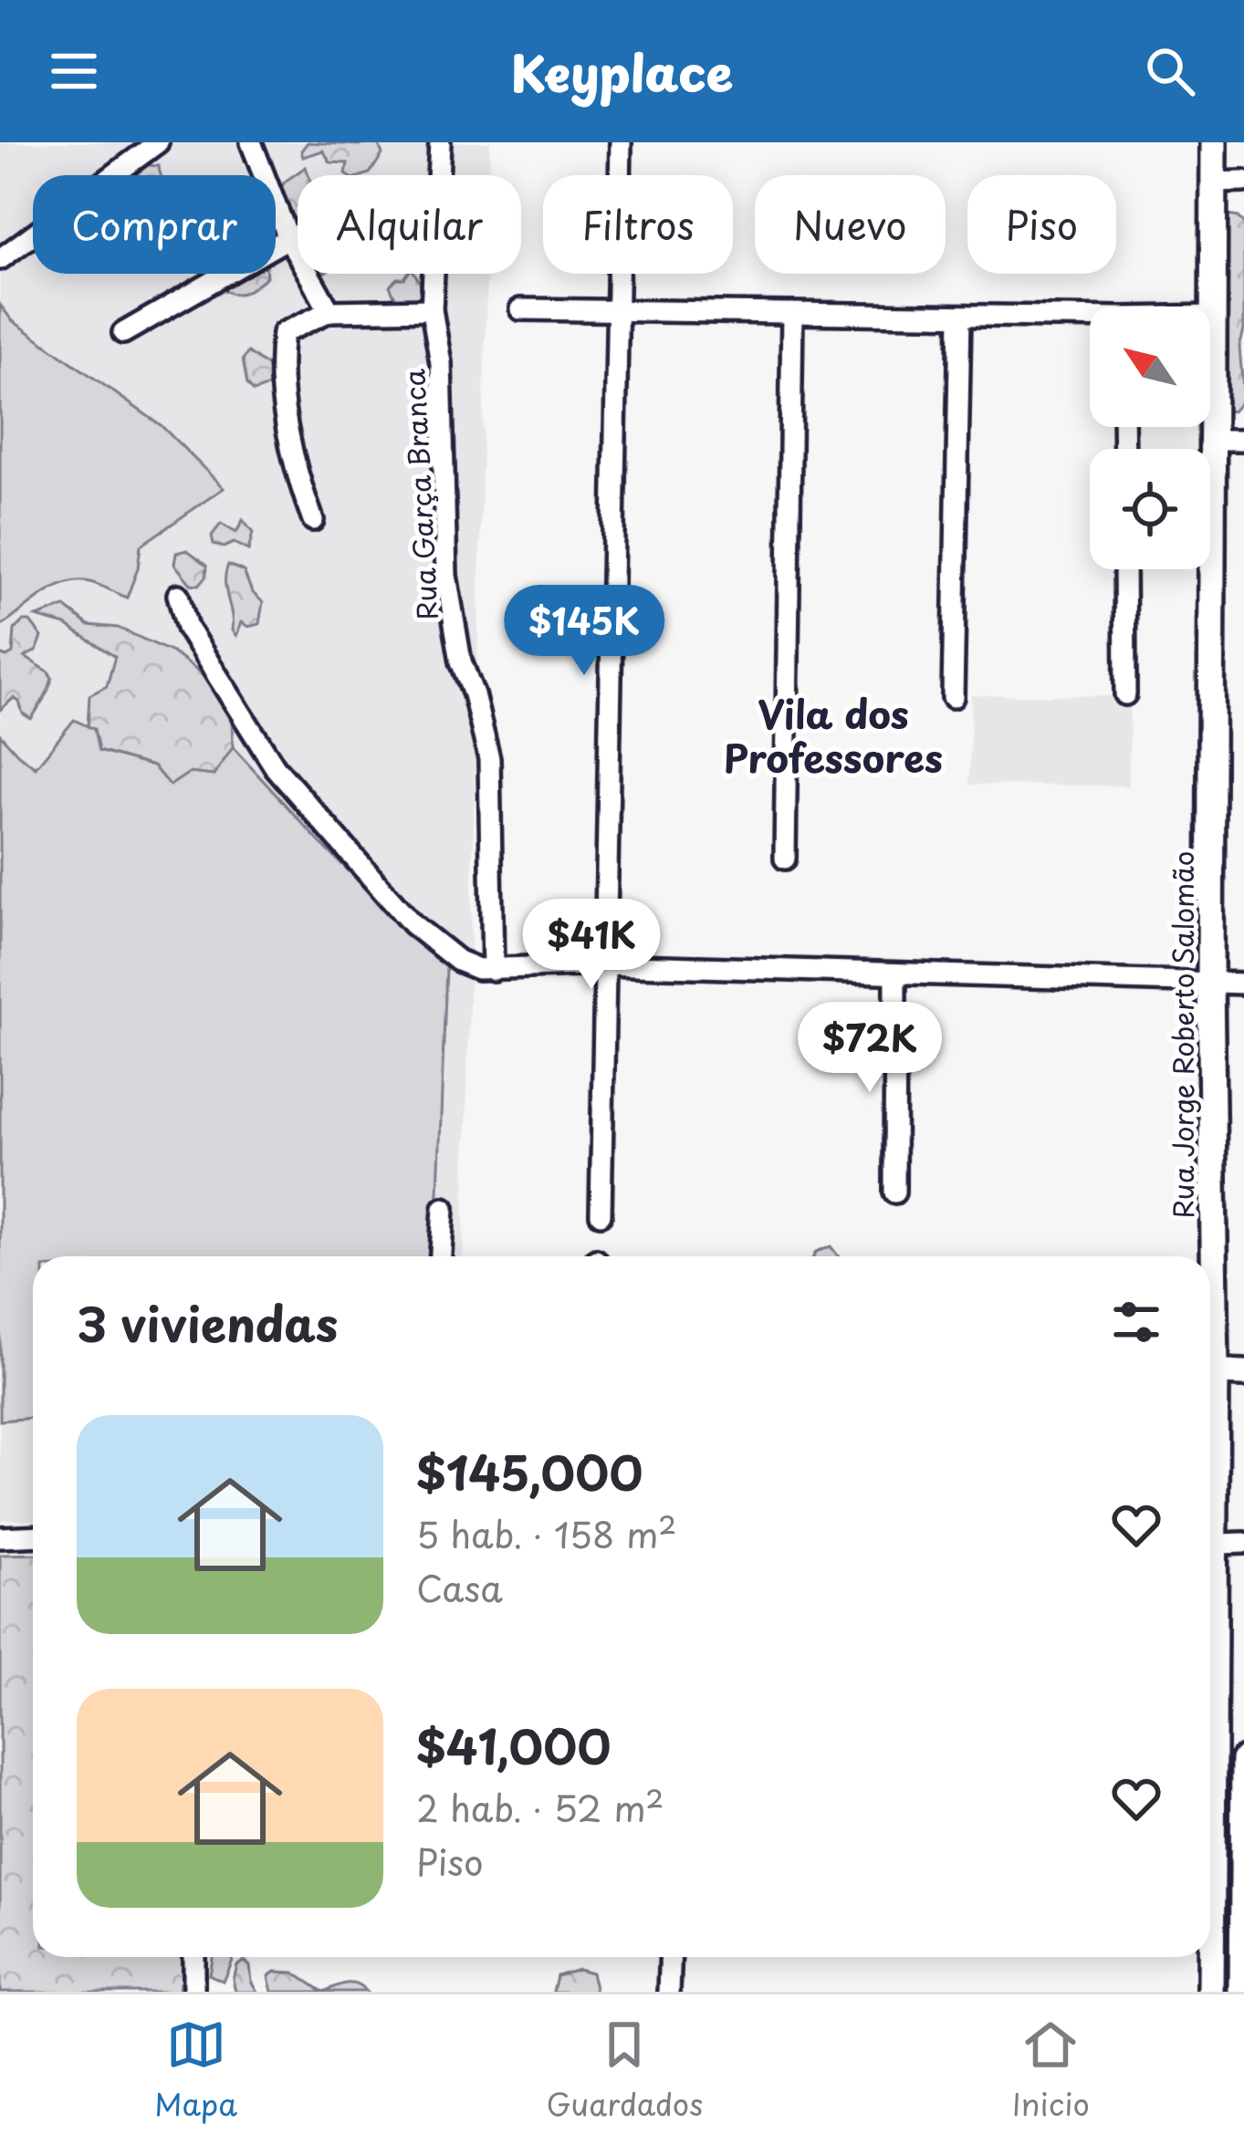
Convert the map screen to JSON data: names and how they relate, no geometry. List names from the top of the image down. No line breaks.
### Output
{"streets":{"main road":["Rua Jorge Roberto Salomão"],"street":["Rua Garça Branca"]},"districts":["Vila dos Professores"],"north":"top left","page":{"header":"Keyplace","chip":["Comprar","Alquilar","Filtros","Nuevo","Piso"],"price":["$145K","$41K","$72K"],"heading":"3 viviendas","list":[{"name":"$145,000","note":"5 hab. · 158 m² · Casa"},{"name":"$41,000","note":"2 hab. · 52 m² · Piso"}],"tabs":["Mapa","Guardados","Inicio"]}}
